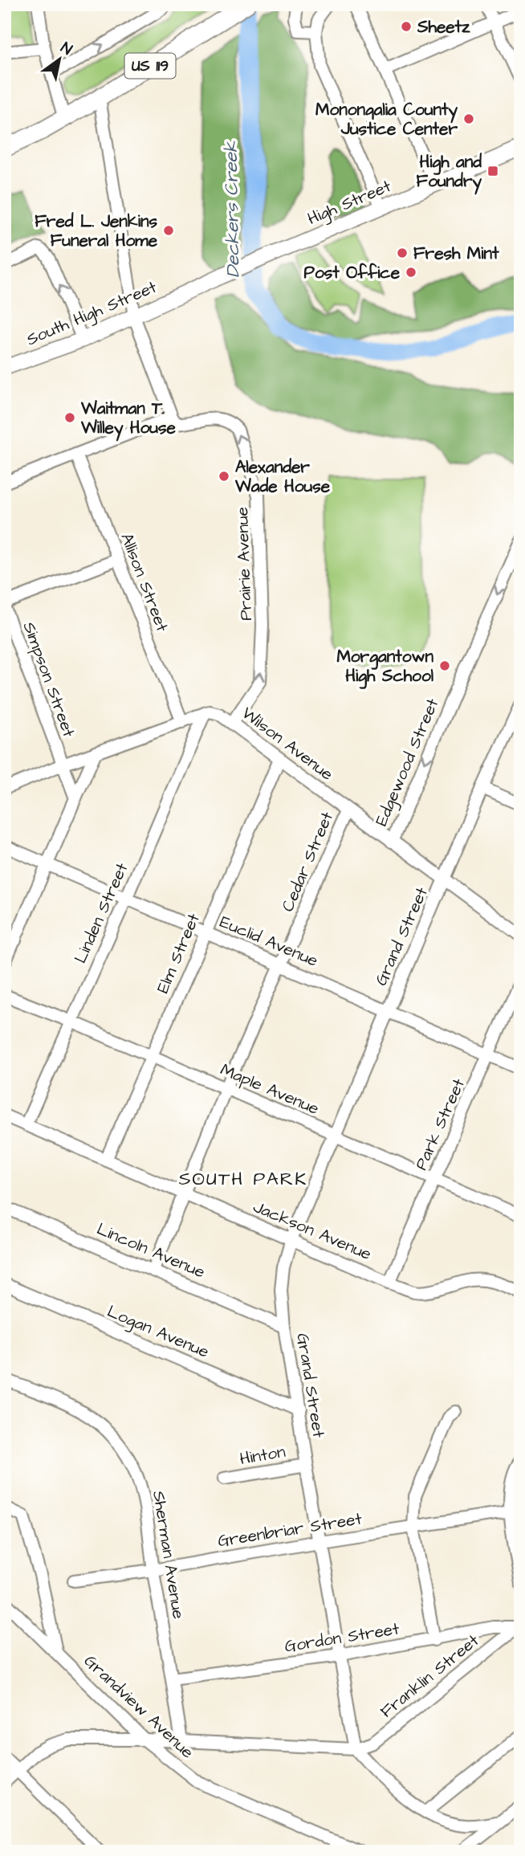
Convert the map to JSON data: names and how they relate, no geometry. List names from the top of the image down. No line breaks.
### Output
{"streets":{"main road":["US 119"],"street":["High Street","South High Street","Prairie Avenue","Allison Street","Simpson Street","Wilson Avenue","Edgewood Street","Cedar Street","Linden Street","Grand Street","Euclid Avenue","Elm Street","Maple Avenue","Park Street","Jackson Avenue","Lincoln Avenue","Logan Avenue","Hinton","Greenbriar Street","Sherman Avenue","Gordon Street","Franklin Street","Grandview Avenue"]},"crossings":[["High Street","South High Street"],["Prairie Avenue","Wilson Avenue"],["Wilson Avenue","Edgewood Street"],["Wilson Avenue","Cedar Street"],["Wilson Avenue","Linden Street"],["Wilson Avenue","Grand Street"],["Wilson Avenue","Elm Street"],["Cedar Street","Euclid Avenue"],["Cedar Street","Maple Avenue"],["Cedar Street","Jackson Avenue"],["Cedar Street","Lincoln Avenue"],["Linden Street","Euclid Avenue"],["Linden Street","Maple Avenue"],["Linden Street","Jackson Avenue"],["Grand Street","Euclid Avenue"],["Grand Street","Maple Avenue"],["Grand Street","Jackson Avenue"],["Grand Street","Lincoln Avenue"],["Grand Street","Logan Avenue"],["Grand Street","Hinton"],["Grand Street","Greenbriar Street"],["Grand Street","Gordon Street"],["Grand Street","Franklin Street"],["Euclid Avenue","Elm Street"],["Euclid Avenue","Park Street"],["Elm Street","Maple Avenue"],["Elm Street","Jackson Avenue"],["Maple Avenue","Park Street"],["Park Street","Jackson Avenue"],["Greenbriar Street","Sherman Avenue"],["Sherman Avenue","Gordon Street"],["Gordon Street","Franklin Street"]],"one_way":["Prairie Avenue","Edgewood Street"],"districts":["SOUTH PARK"],"water":["Deckers Creek"],"places":{"other":["Sheetz","Monongalia County Justice Center","Fred L. Jenkins Funeral Home","Fresh Mint","Post Office","Waitman T. Willey House","Alexander Wade House","Morgantown High School"],"transit":["High and Foundry"]},"north":"top right"}
